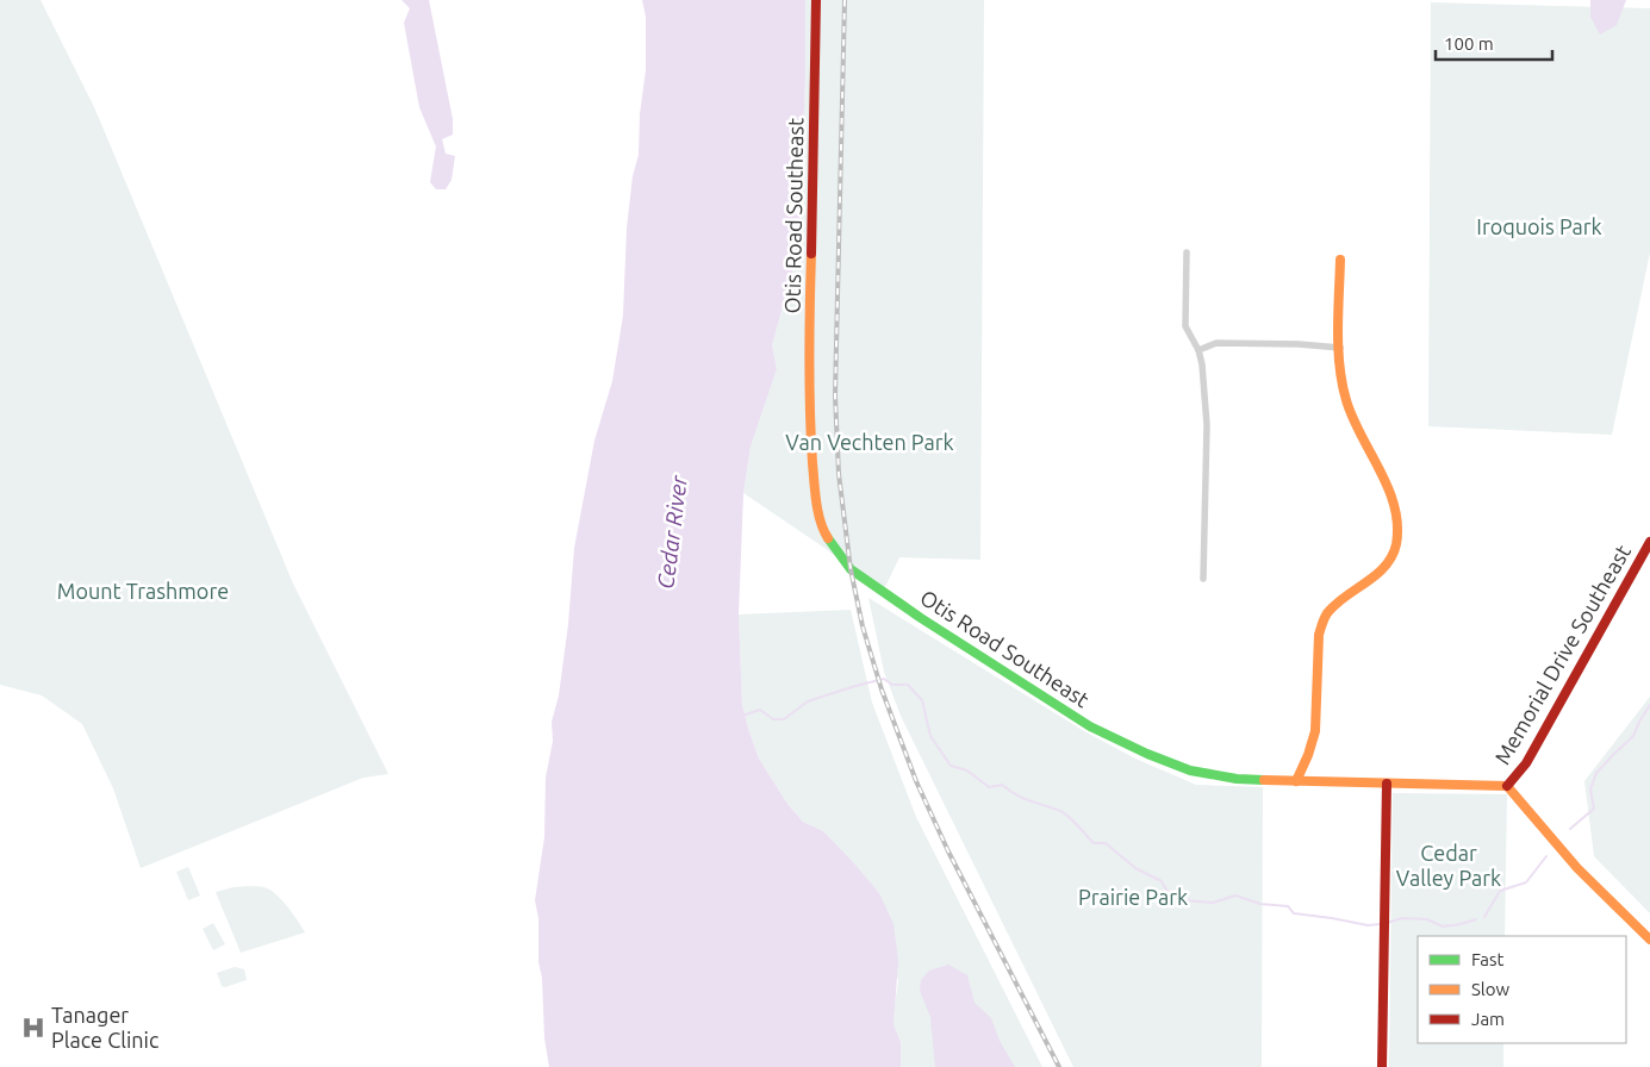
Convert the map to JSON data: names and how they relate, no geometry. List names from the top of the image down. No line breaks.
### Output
{"streets":{"street":["Otis Road Southeast","Memorial Drive Southeast"]},"crossings":[["Otis Road Southeast","Memorial Drive Southeast"]],"water":["Cedar River"],"parks":["Iroquois Park","Van Vechten Park","Mount Trashmore","Cedar Valley Park","Prairie Park"],"places":{"hospital":["Tanager Place Clinic"]},"legend":["Fast","Slow","Jam"],"scale_bar":"100 m"}
